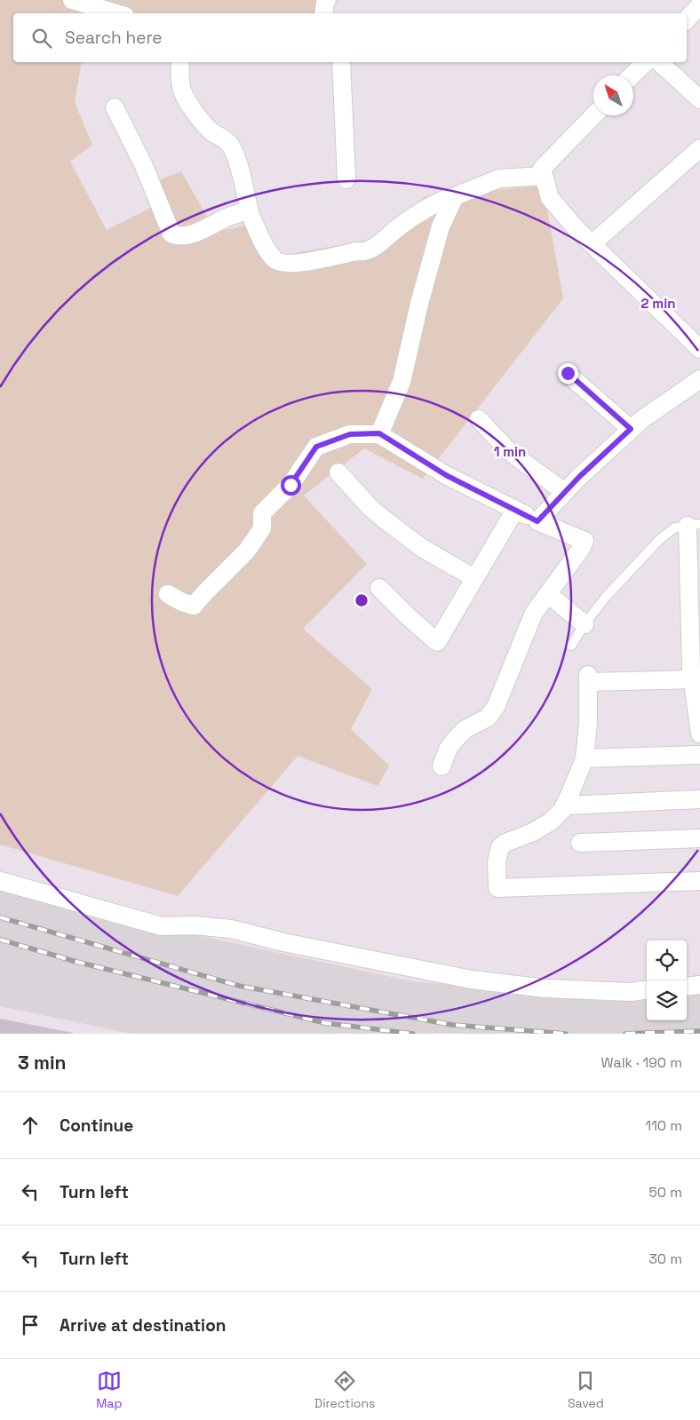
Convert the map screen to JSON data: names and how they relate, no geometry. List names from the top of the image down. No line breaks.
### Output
{"north":"top left","page":{"search":"Search here","heading":["3 min","Walk · 190 m"],"list":[["Continue","110 m"],["Turn left","50 m"],["Turn left","30 m"],"Arrive at destination"],"nav":["Map","Directions","Saved"]},"rings":["2 min","1 min"]}
